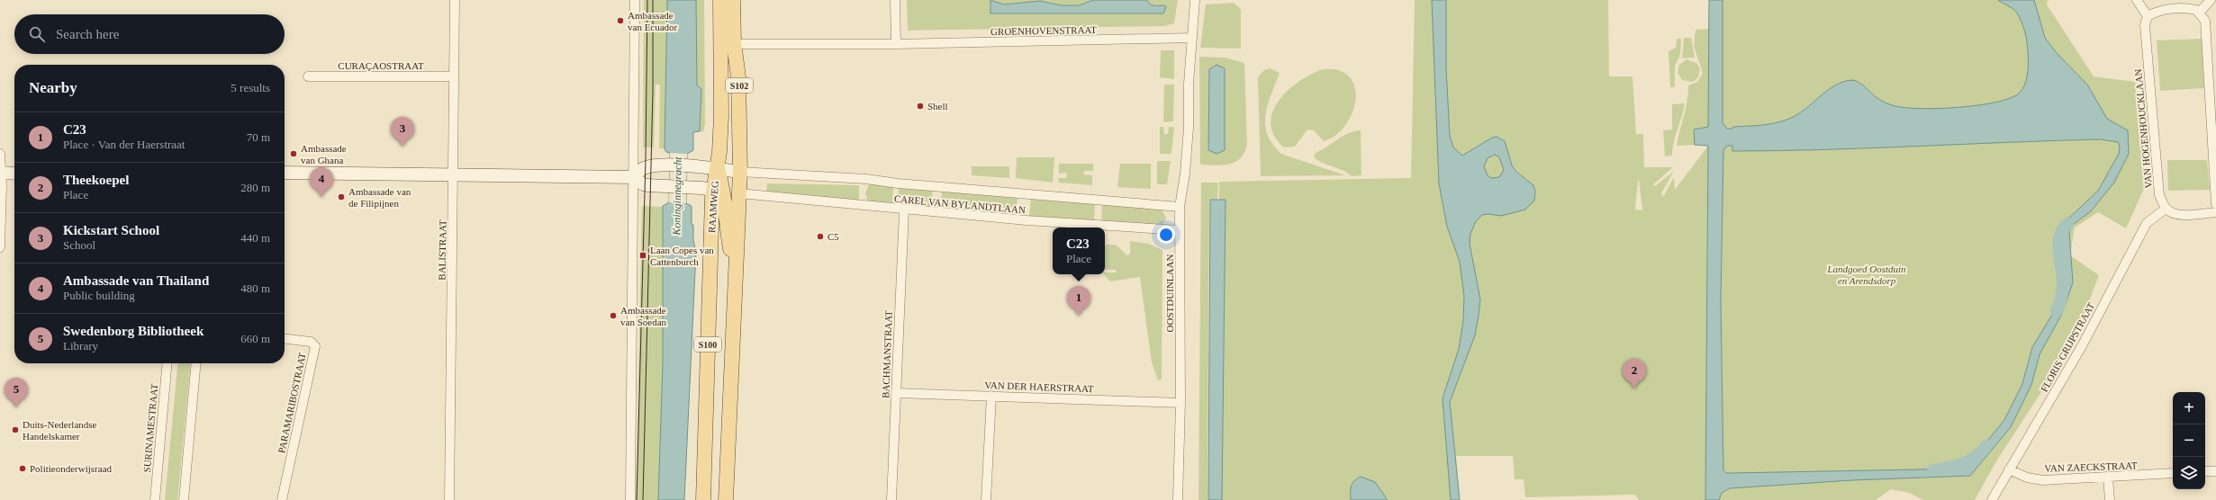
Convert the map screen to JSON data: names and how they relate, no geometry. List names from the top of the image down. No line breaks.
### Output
{"streets":{"main road":["S102","RAAMWEG","S100"],"street":["GROENHOVENSTRAAT","CURAÇAOSTRAAT","VAN HOGENHOUCKLAAN","CAREL VAN BYLANDTLAAN","BALISTRAAT","OOSTDUINLAAN","FLORIS GRIJPSTRAAT","BACHMANSTRAAT","VAN DER HAERSTRAAT","PARAMARIBOSTRAAT","SURINAMESTRAAT","VAN ZAECKSTRAAT"]},"crossings":[["GROENHOVENSTRAAT","S102"],["GROENHOVENSTRAAT","OOSTDUINLAAN"],["CURAÇAOSTRAAT","BALISTRAAT"],["S102","CAREL VAN BYLANDTLAAN"],["S102","S100"],["VAN HOGENHOUCKLAAN","FLORIS GRIJPSTRAAT"],["CAREL VAN BYLANDTLAAN","OOSTDUINLAAN"],["CAREL VAN BYLANDTLAAN","S100"],["CAREL VAN BYLANDTLAAN","BACHMANSTRAAT"],["OOSTDUINLAAN","VAN DER HAERSTRAAT"],["FLORIS GRIJPSTRAAT","VAN ZAECKSTRAAT"],["BACHMANSTRAAT","VAN DER HAERSTRAAT"]],"water":["Koninginnegracht"],"parks":["Landgoed Oostduin en Arendsdorp"],"places":{"other":["Ambassade van Ecuador","Shell","Ambassade van Ghana","Ambassade van de Filipijnen","C5","Ambassade van Soedan","Duits-Nederlandse Handelskamer","Politieonderwijsraad"],"transit":["Laan Copes van Cattenburch"]},"page":{"search":"Search here","heading":["Nearby","5 results"],"list":[{"mark":"1","name":"C23","note":"Place · Van der Haerstraat","value":"70 m"},{"mark":"2","name":"Theekoepel","note":"Place","value":"280 m"},{"mark":"3","name":"Kickstart School","note":"School","value":"440 m"},{"mark":"4","name":"Ambassade van Thailand","note":"Public building","value":"480 m"},{"mark":"5","name":"Swedenborg Bibliotheek","note":"Library","value":"660 m"}],"pins":["3","4","1","2","5"],"popup":["C23","Place"],"map_buttons":["+","−"]}}
